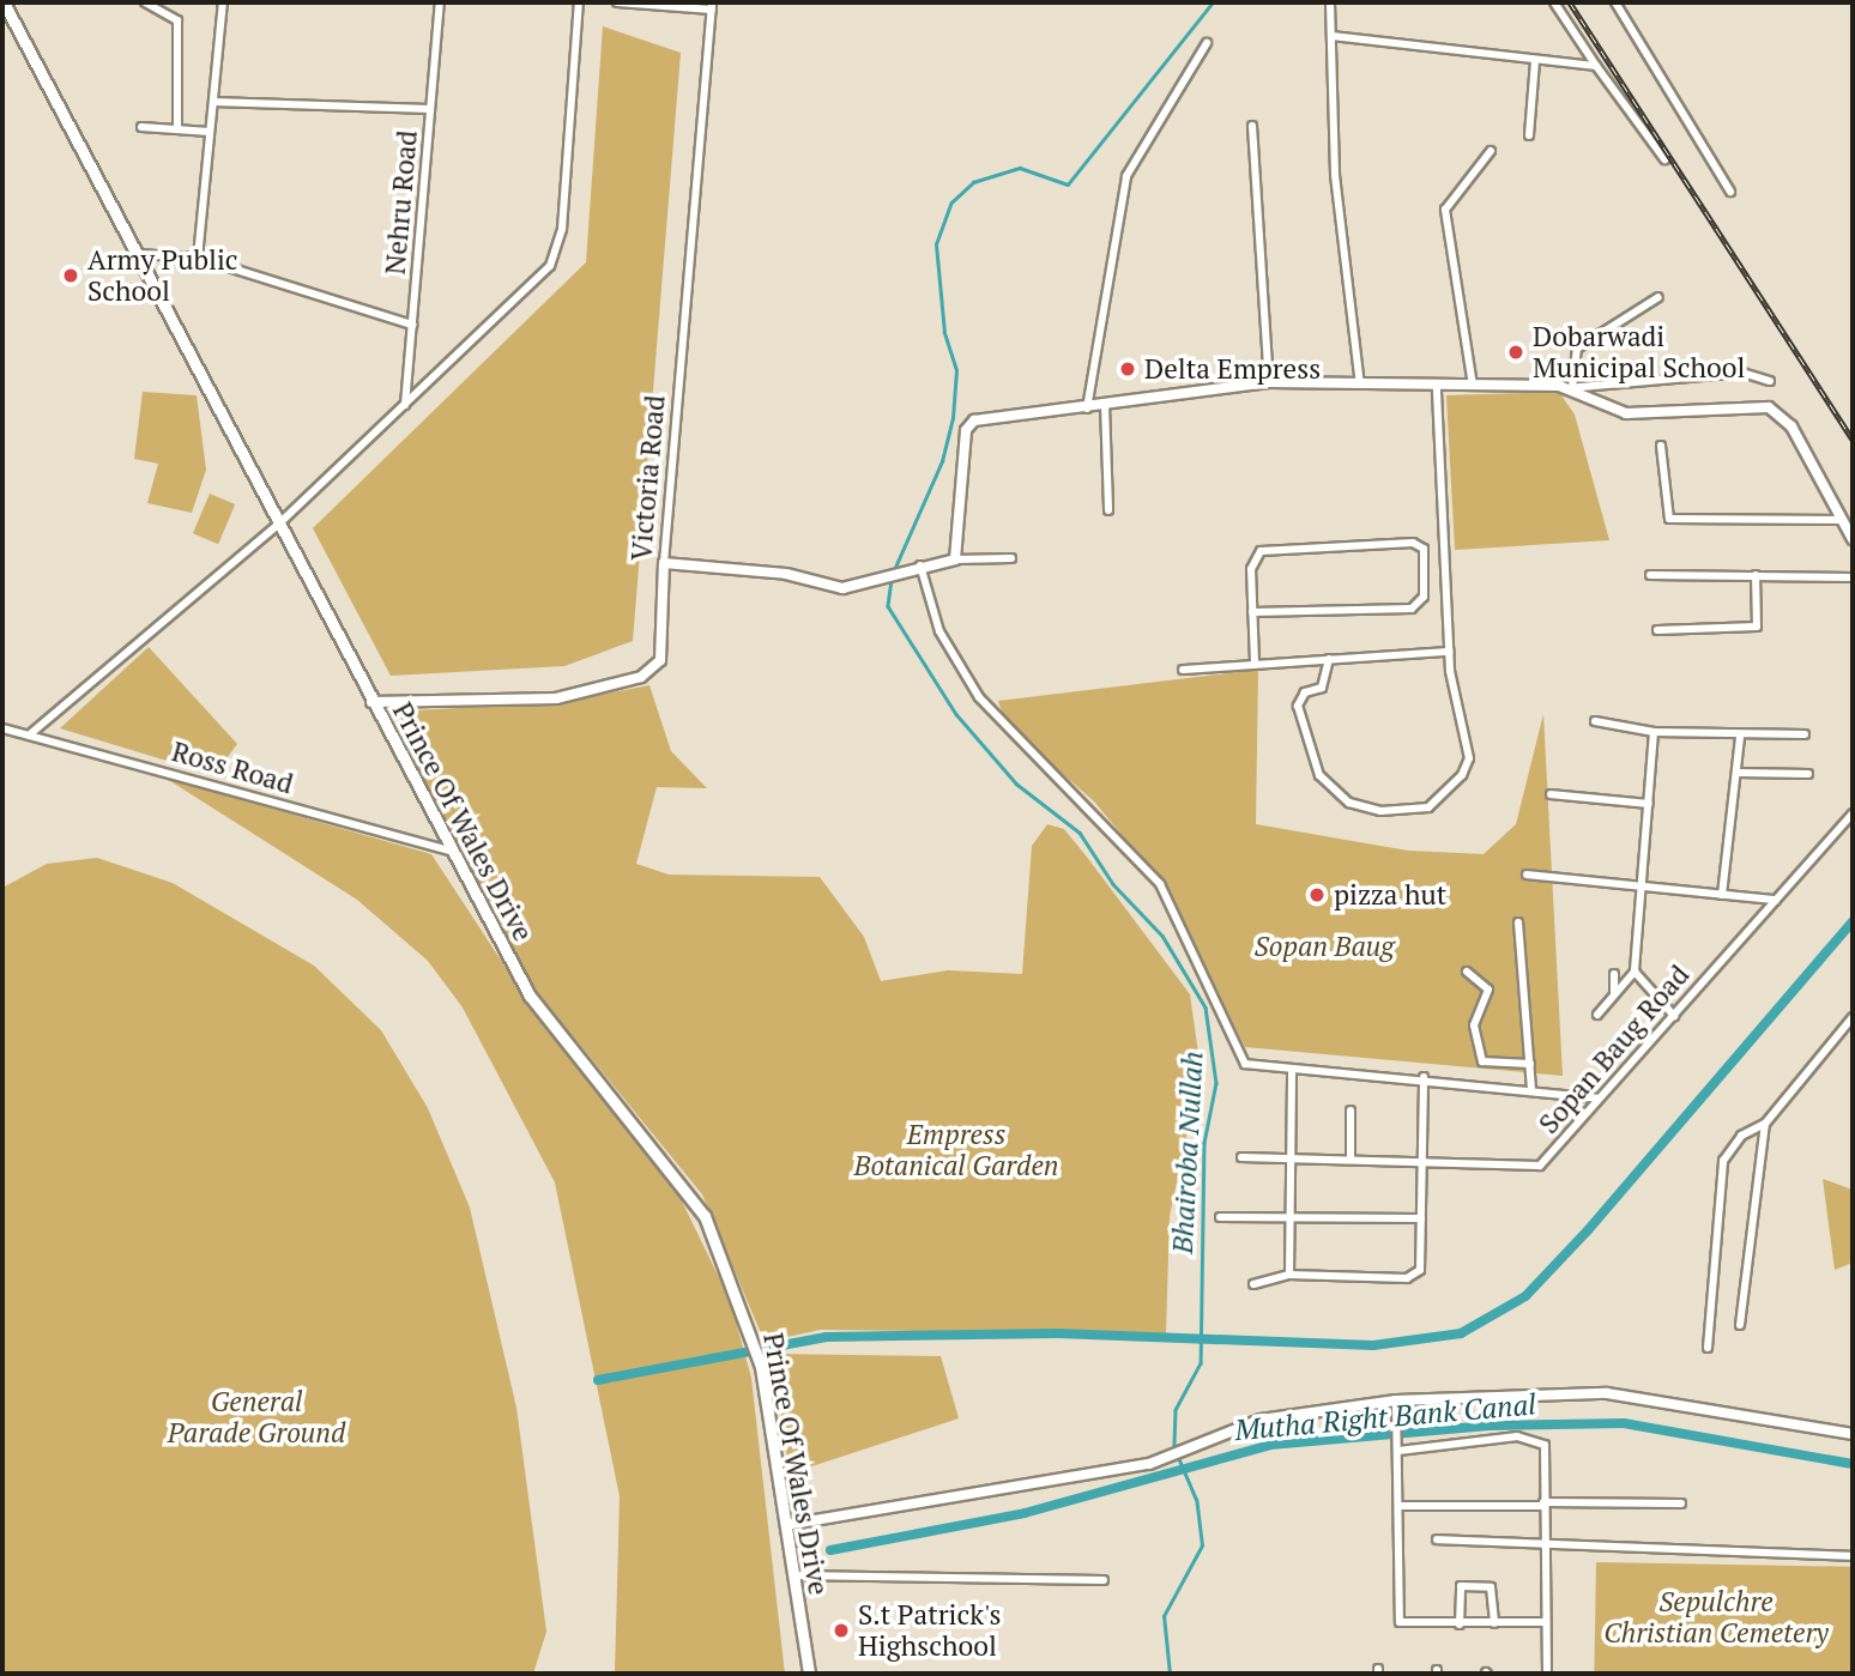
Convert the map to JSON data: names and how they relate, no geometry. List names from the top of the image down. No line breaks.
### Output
{"streets":{"main road":["Prince Of Wales Drive"],"street":["Nehru Road","Victoria Road","Ross Road","Sopan Baug Road"]},"crossings":[["Victoria Road","Prince Of Wales Drive"],["Ross Road","Prince Of Wales Drive"]],"water":["Bhairoba Nullah","Mutha Right Bank Canal"],"parks":["Sopan Baug","Empress Botanical Garden","General Parade Ground","Sepulchre Christian Cemetery"],"places":["Army Public School","Dobarwadi Municipal School","Delta Empress","pizza hut","S.t Patrick's Highschool"]}
